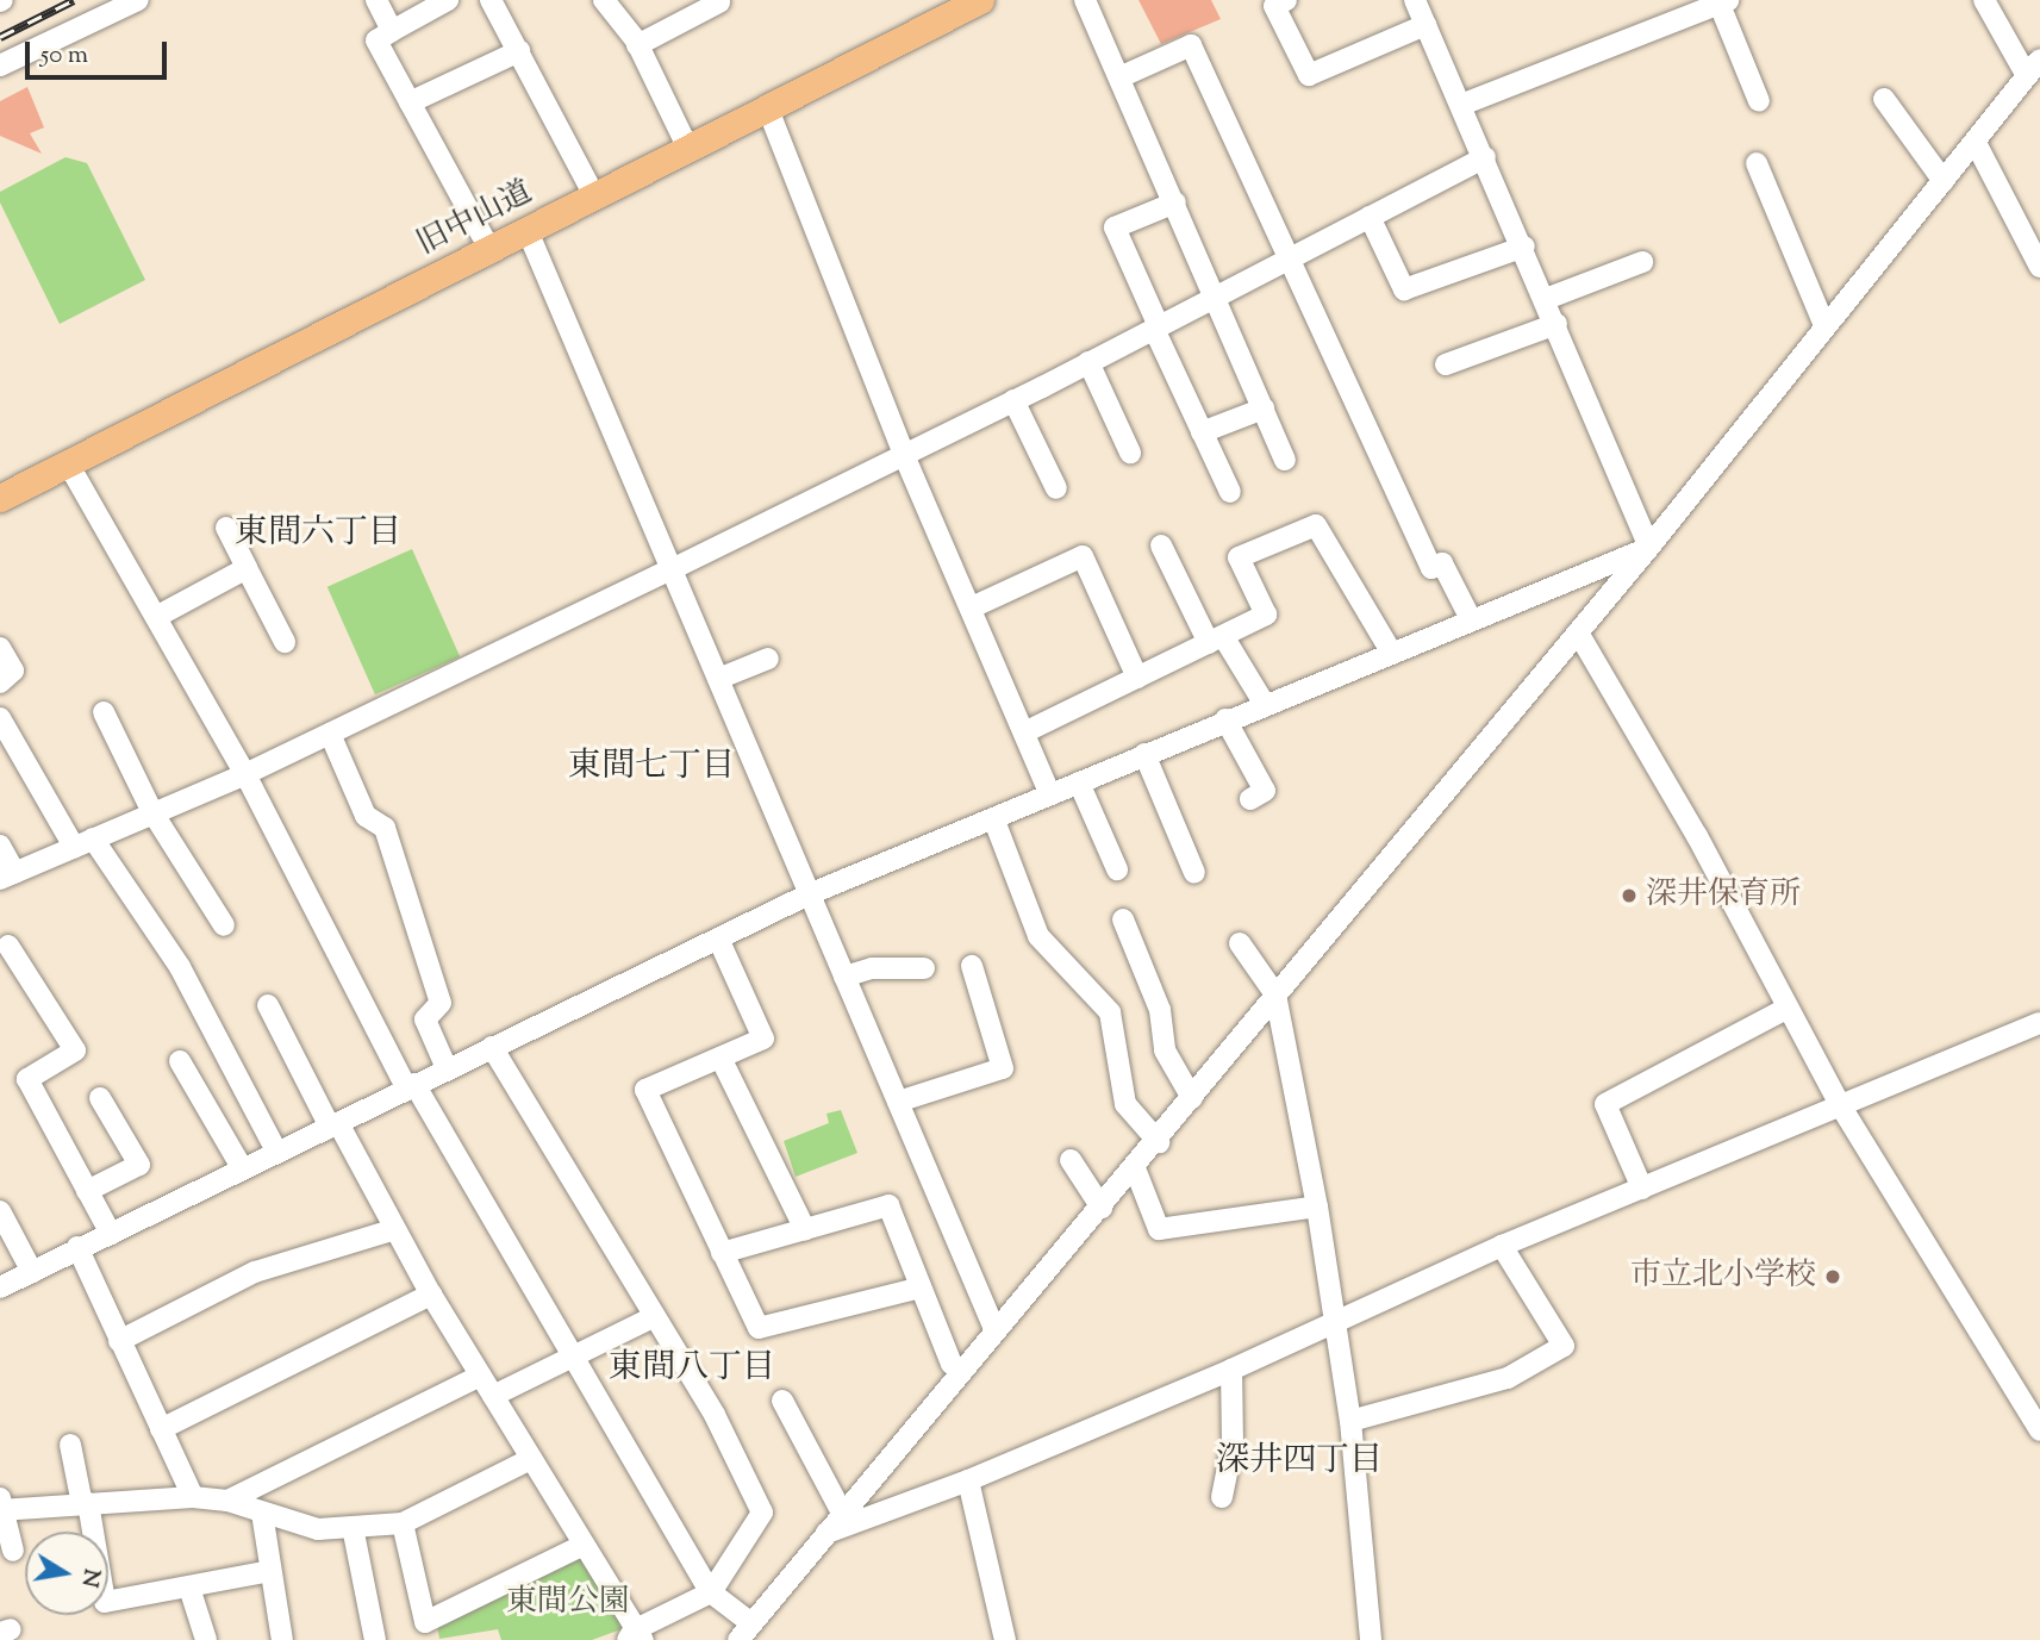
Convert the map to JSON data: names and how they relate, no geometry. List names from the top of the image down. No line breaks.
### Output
{"streets":{"main road":["旧中山道"]},"districts":["東間六丁目","東間七丁目","東間八丁目","深井四丁目"],"parks":["東間公園"],"places":["深井保育所","市立北小学校"],"scale_bar":"50 m","north":"right"}
